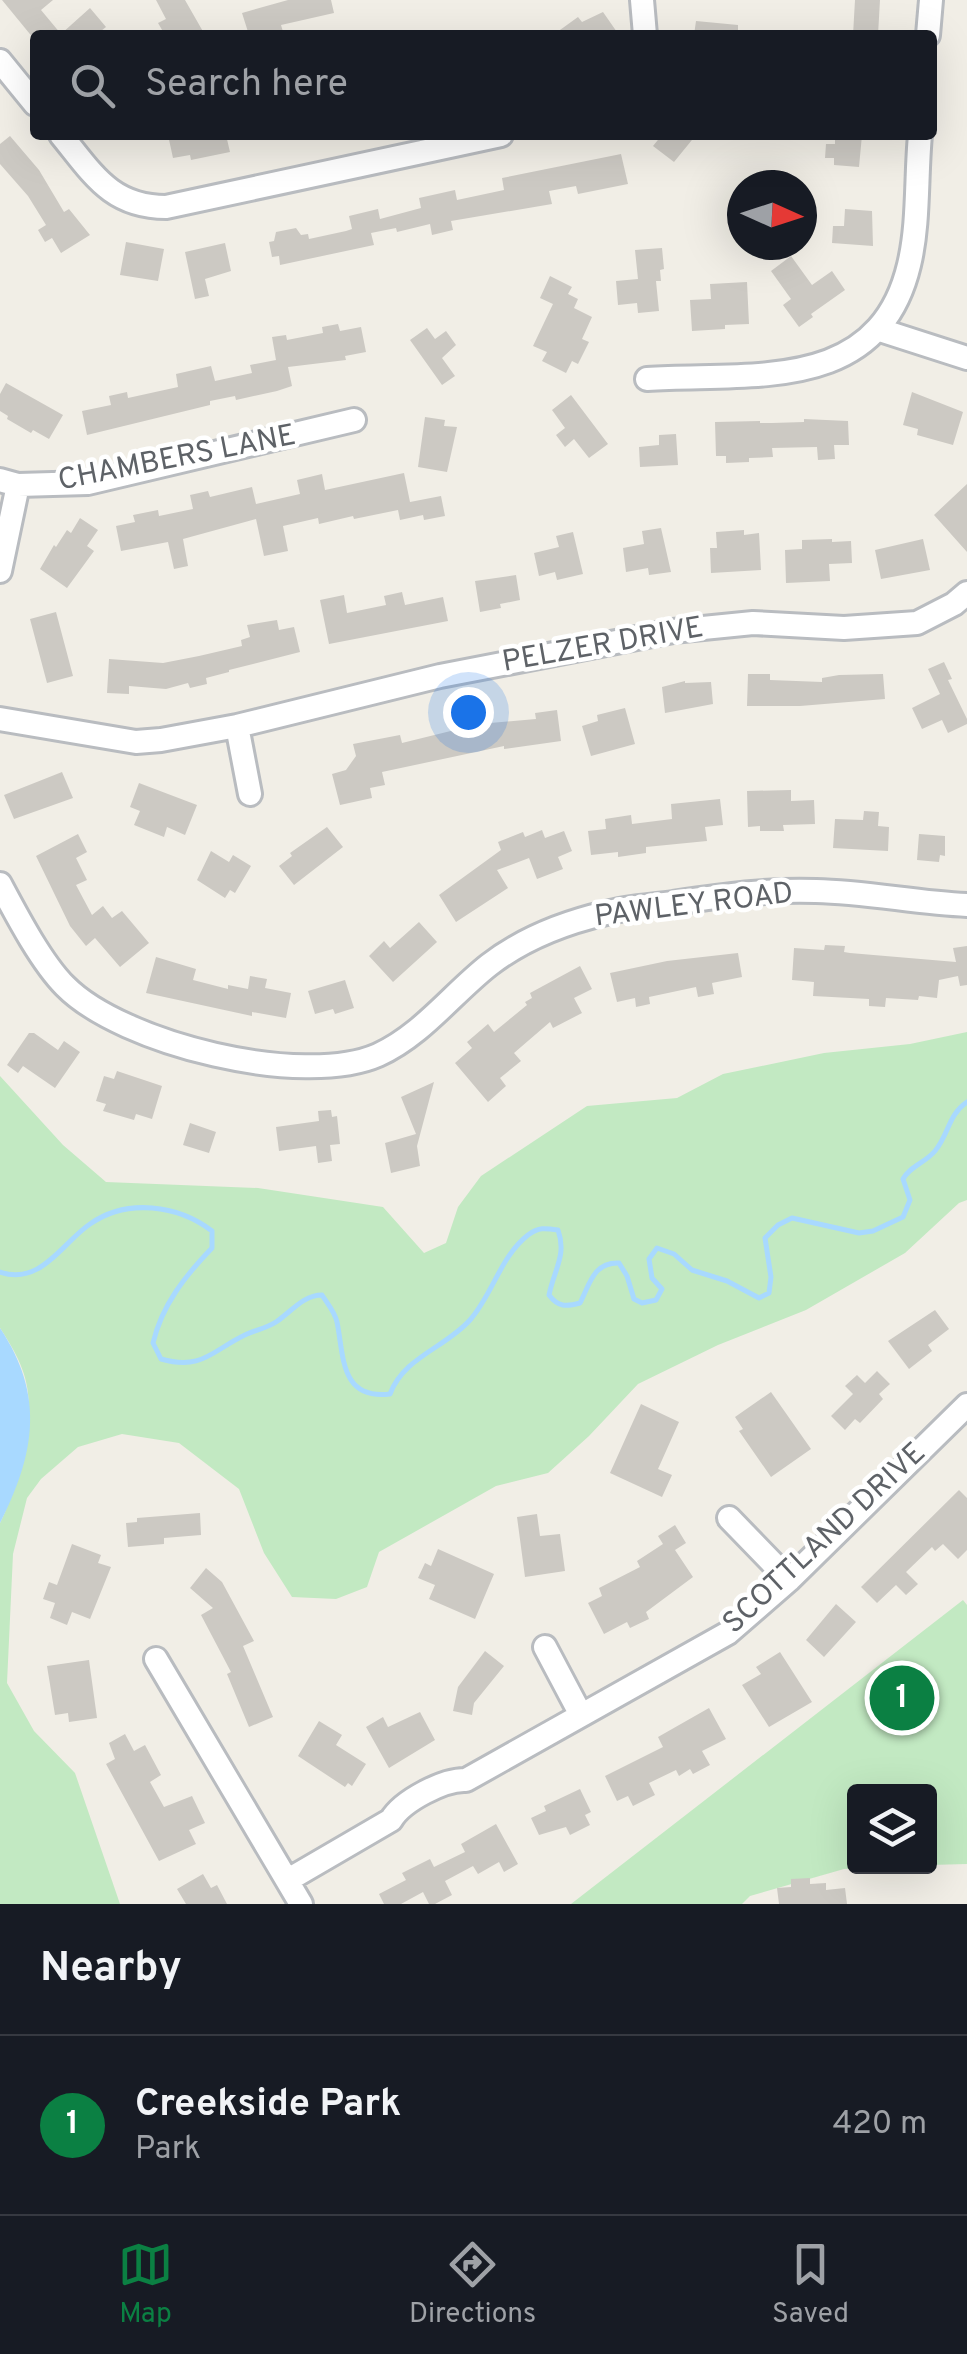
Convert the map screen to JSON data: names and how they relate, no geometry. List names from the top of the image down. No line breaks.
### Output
{"streets":{"street":["CHAMBERS LANE","PELZER DRIVE","PAWLEY ROAD","SCOTTLAND DRIVE"]},"north":"right","page":{"search":"Search here","pins":"1","heading":"Nearby","list":[{"mark":"1","name":"Creekside Park","note":"Park","value":"420 m"}],"nav":["Map","Directions","Saved"]}}
